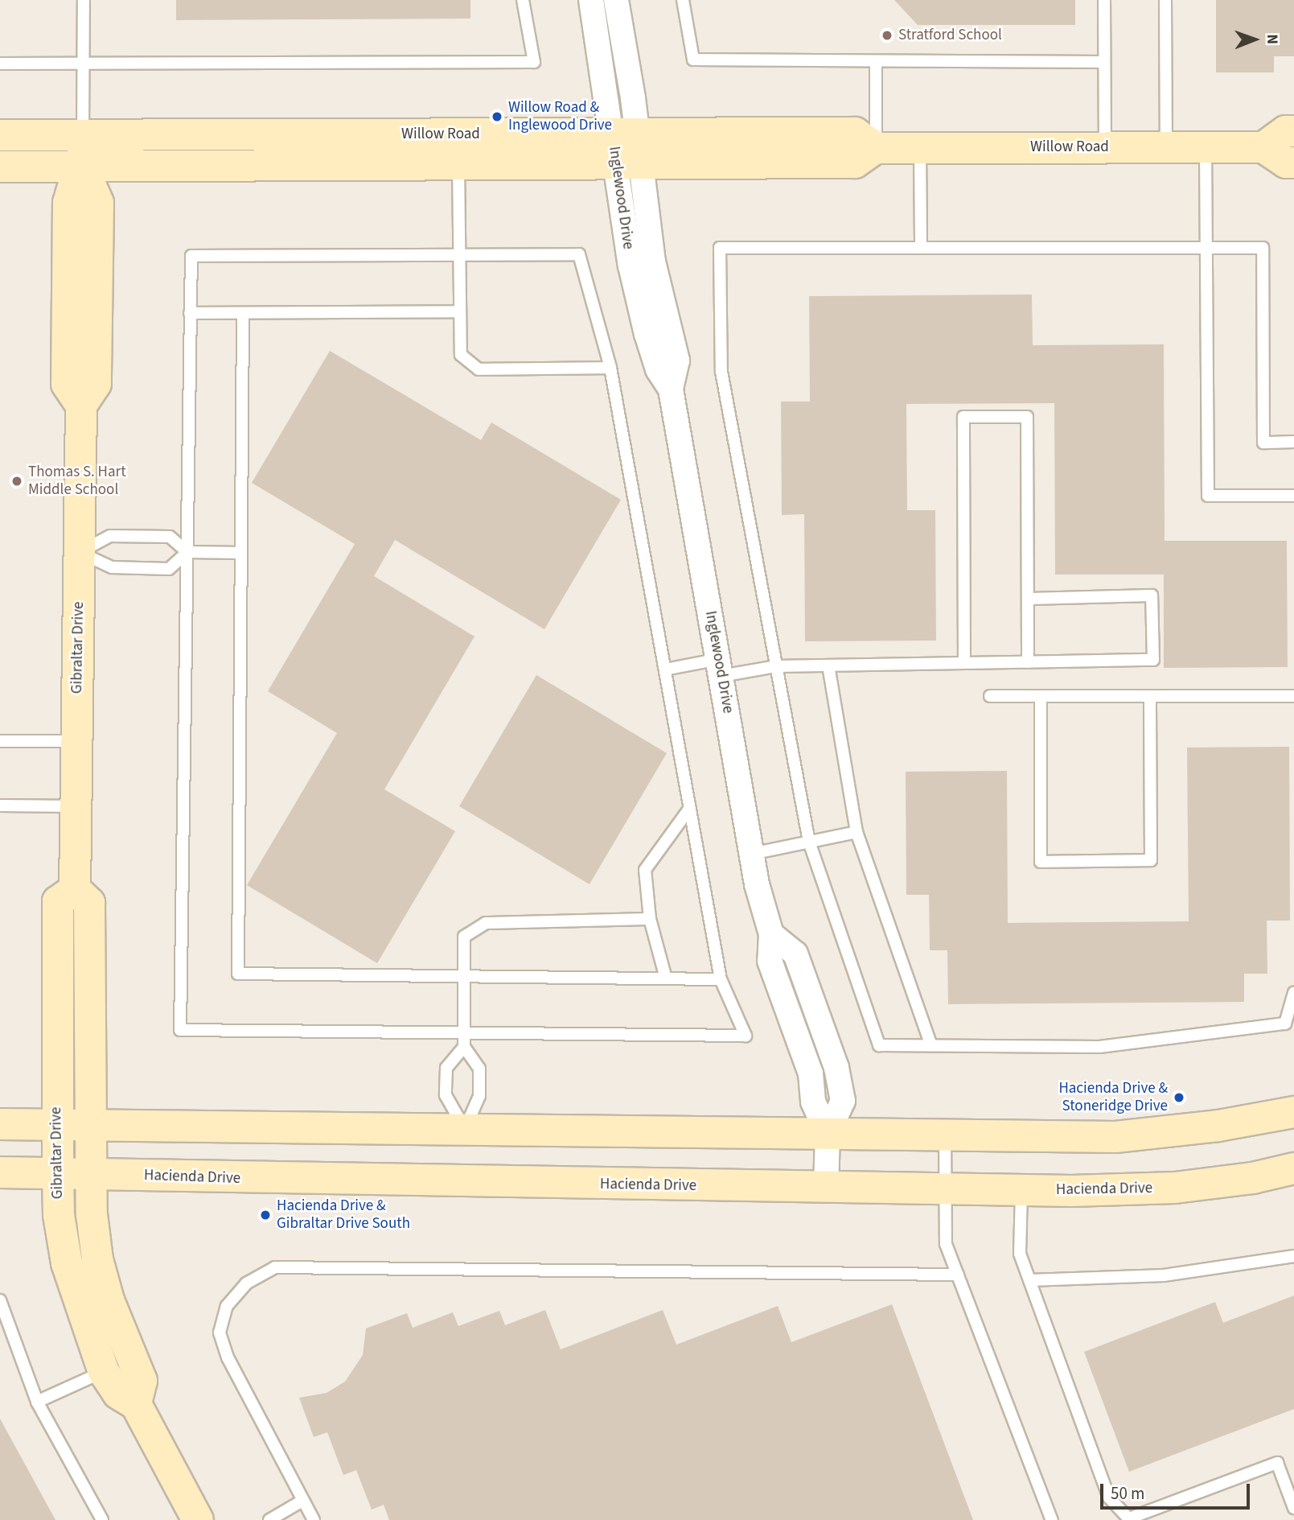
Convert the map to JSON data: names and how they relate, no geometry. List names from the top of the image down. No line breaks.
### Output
{"streets":{"street":["Willow Road","Inglewood Drive","Gibraltar Drive","Hacienda Drive"]},"crossings":[["Willow Road","Inglewood Drive"],["Willow Road","Gibraltar Drive"],["Inglewood Drive","Hacienda Drive"],["Gibraltar Drive","Hacienda Drive"]],"places":["Stratford School","Willow Road & Inglewood Drive","Thomas S. Hart Middle School","Hacienda Drive & Stoneridge Drive","Hacienda Drive & Gibraltar Drive South"],"scale_bar":"50 m","north":"right"}
